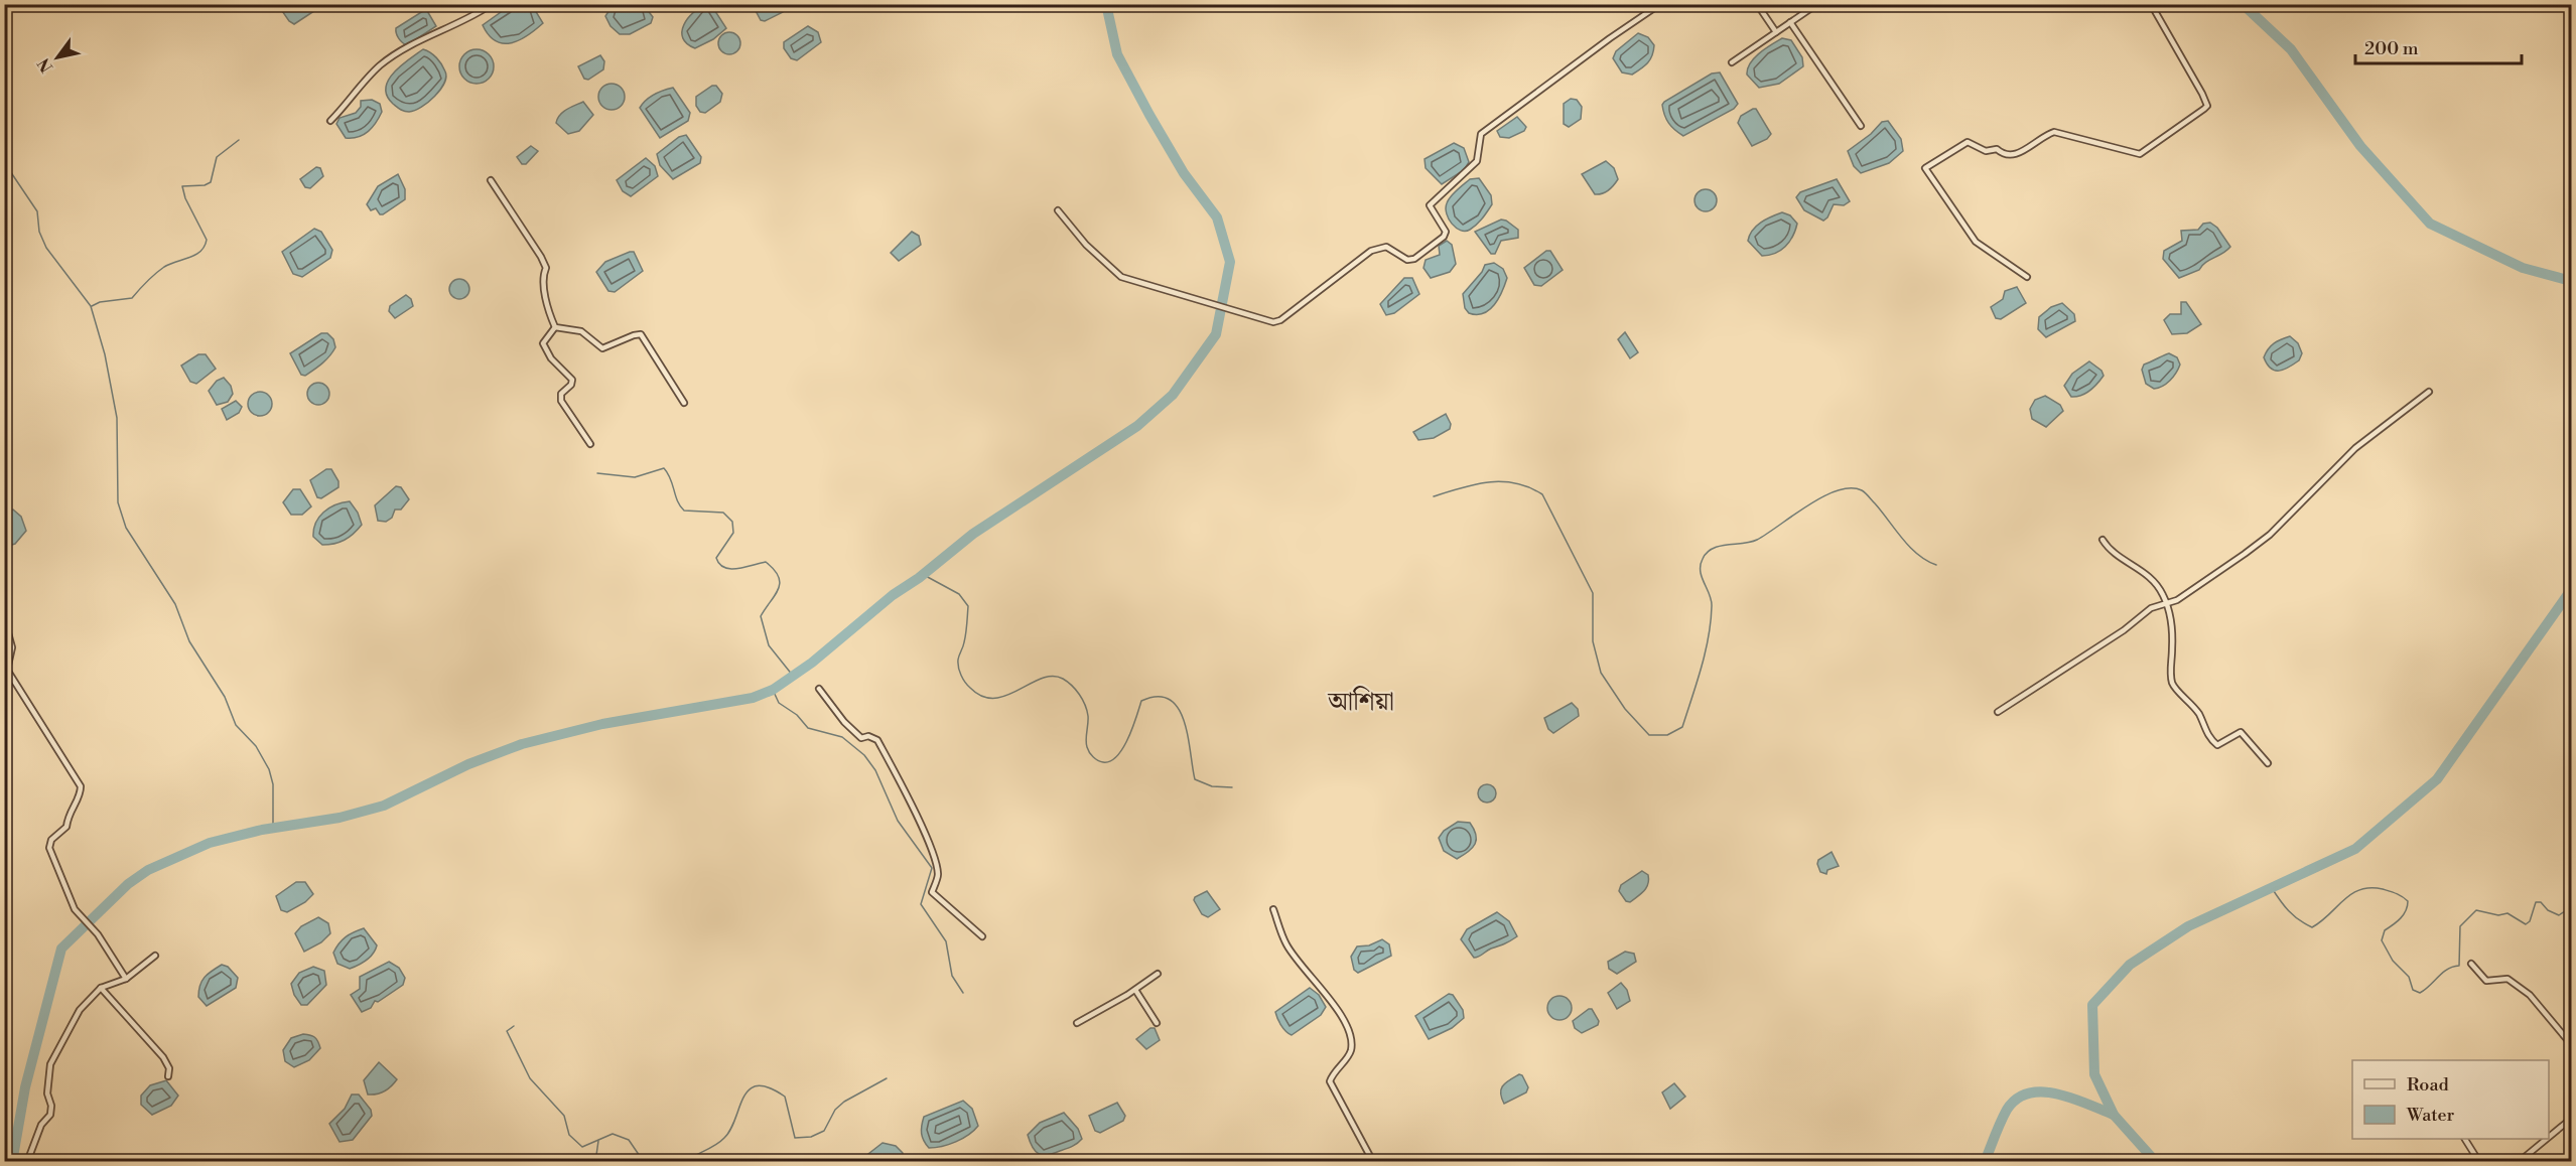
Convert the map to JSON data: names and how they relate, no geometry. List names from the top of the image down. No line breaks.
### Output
{"districts":["আশিয়া"],"legend":["Road","Water"],"scale_bar":"200 m","north":"bottom left"}
